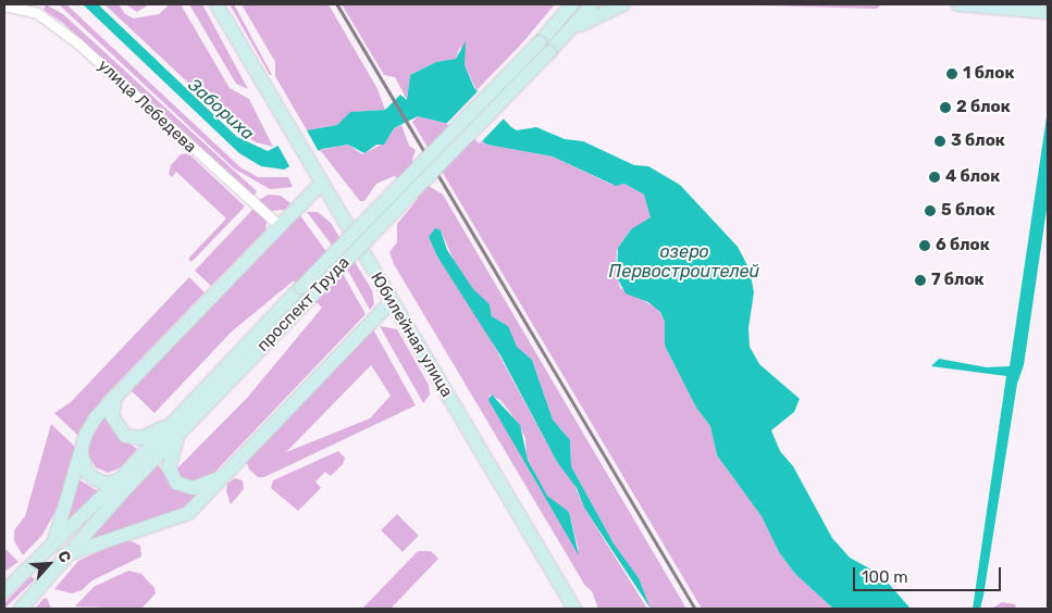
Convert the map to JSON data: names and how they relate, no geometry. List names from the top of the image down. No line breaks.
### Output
{"streets":{"main road":["проспект Труда","Юбилейная улица"],"street":["улица Лебедева"]},"water":["Забориха","озеро Первостроителей"],"places":["1 блок","2 блок","3 блок","4 блок","5 блок","6 блок","7 блок"],"scale_bar":"100 m","north":"top right"}
